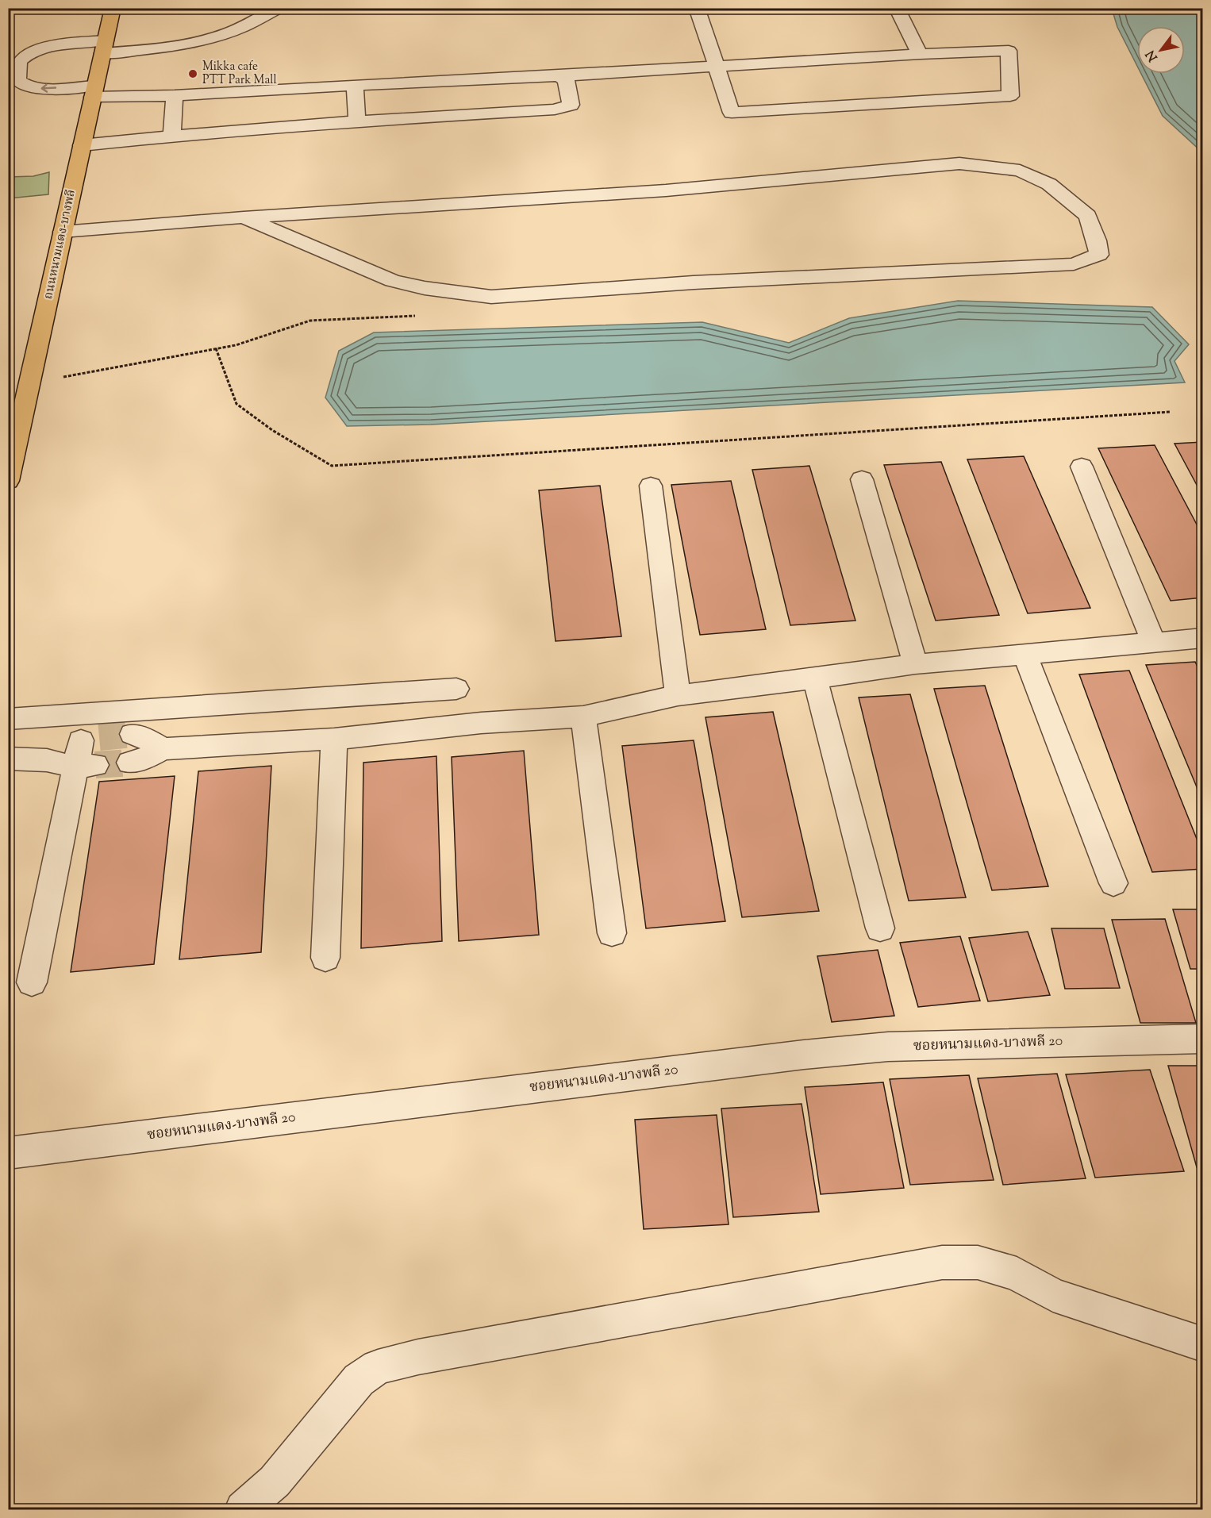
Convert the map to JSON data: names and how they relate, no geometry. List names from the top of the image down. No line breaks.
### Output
{"streets":{"main road":["ถนนหนามแดง-บางพลี"],"street":["ซอยหนามแดง-บางพลี 20"]},"places":["Mikka cafe PTT Park Mall"],"north":"bottom left"}
